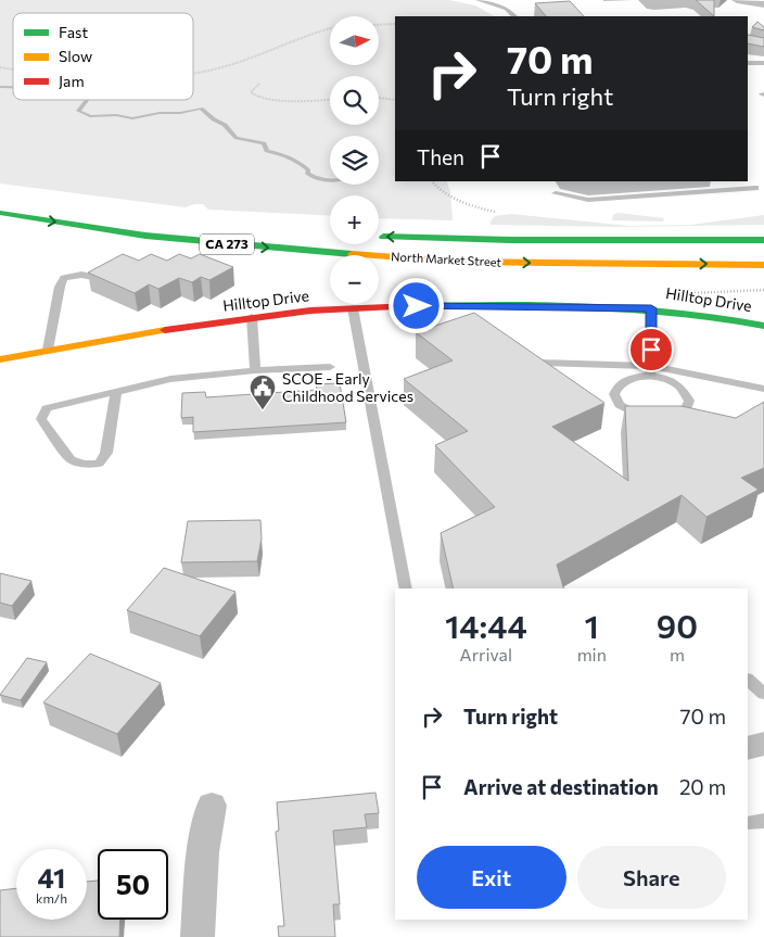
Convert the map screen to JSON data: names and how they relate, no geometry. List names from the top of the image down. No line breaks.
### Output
{"streets":{"main road":["CA 273","North Market Street","Hilltop Drive"]},"places":{"public building":["SCOE - Early Childhood Services"]},"legend":["Fast","Slow","Jam"],"north":"right","page":{"map_buttons":["+","−"],"turn":["70 m","Turn right"],"then":"Then","eta":["14:44","Arrival","1","min","90","m"],"list":[{"name":"Turn right","value":"70 m"},{"name":"Arrive at destination","value":"20 m"}],"buttons":["Exit","Share"],"speed":"41 km/h","limit":"50"}}
